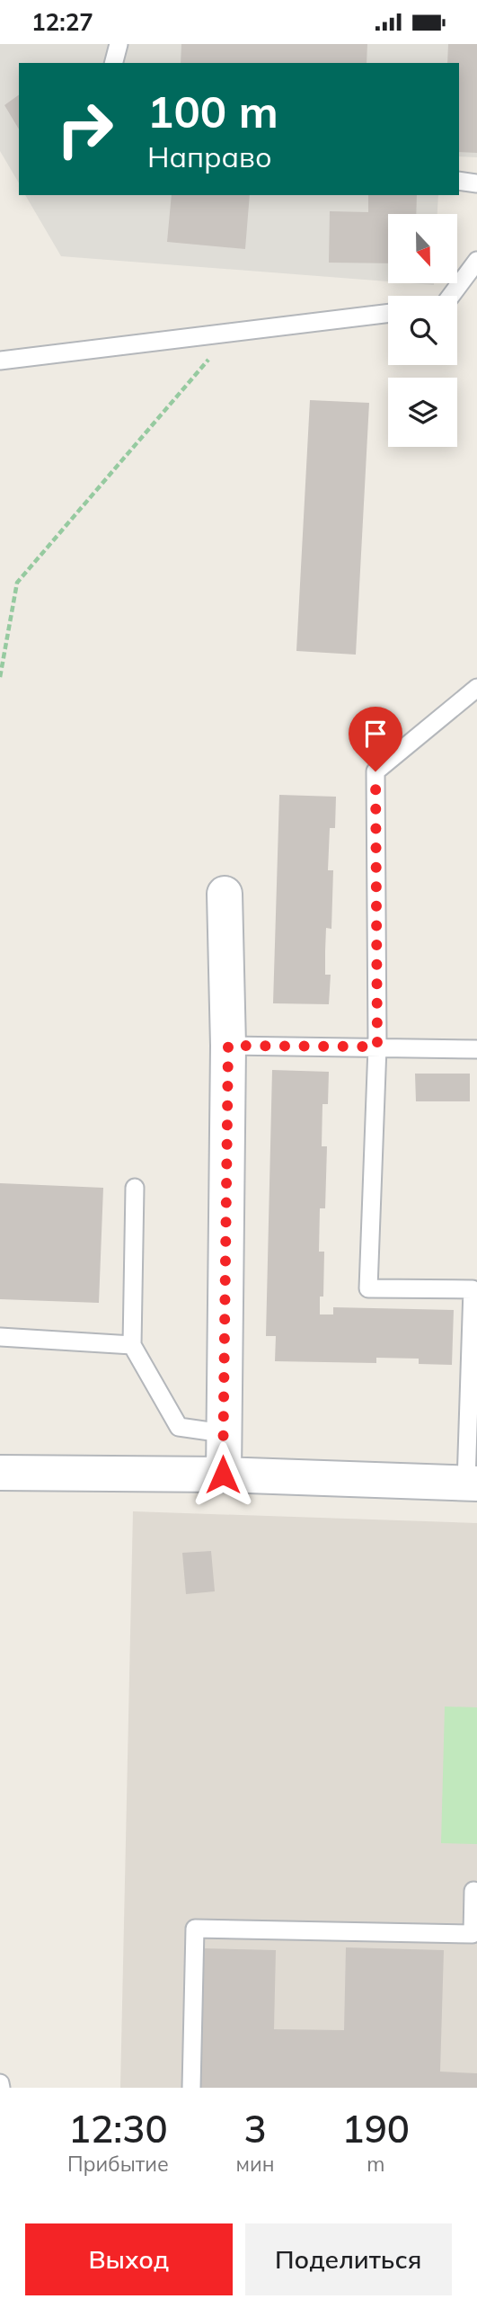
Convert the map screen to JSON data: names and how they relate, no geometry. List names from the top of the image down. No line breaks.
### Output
{"north":"bottom","page":{"status":"12:27","turn":["100 m","Направо"],"eta":["12:30","Прибытие","3","мин","190","m"],"buttons":["Выход","Поделиться"]}}
